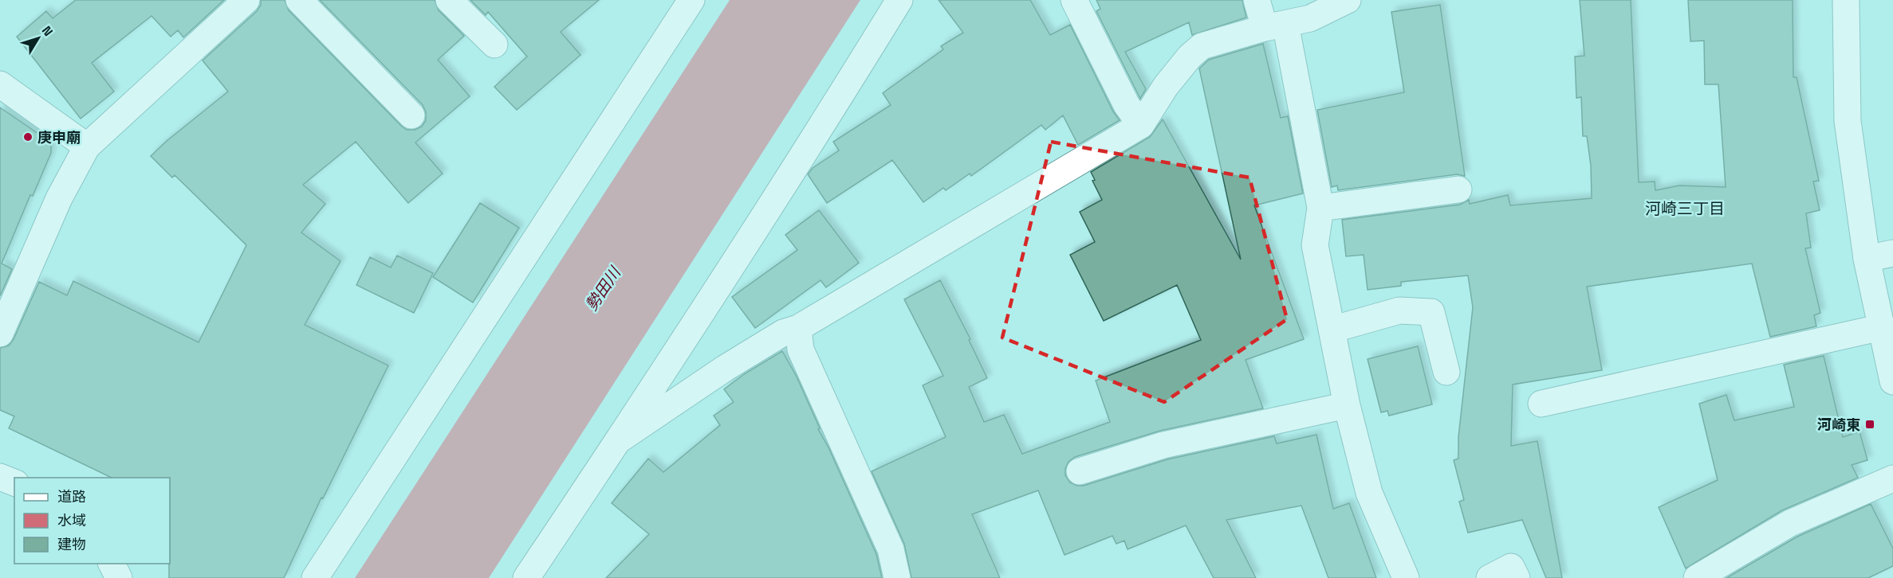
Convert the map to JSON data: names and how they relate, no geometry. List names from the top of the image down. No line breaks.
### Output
{"districts":["河崎三丁目"],"water":["勢田川"],"places":{"other":["庚申廟"],"transit":["河崎東"]},"legend":["道路","水域","建物"],"north":"top right"}
